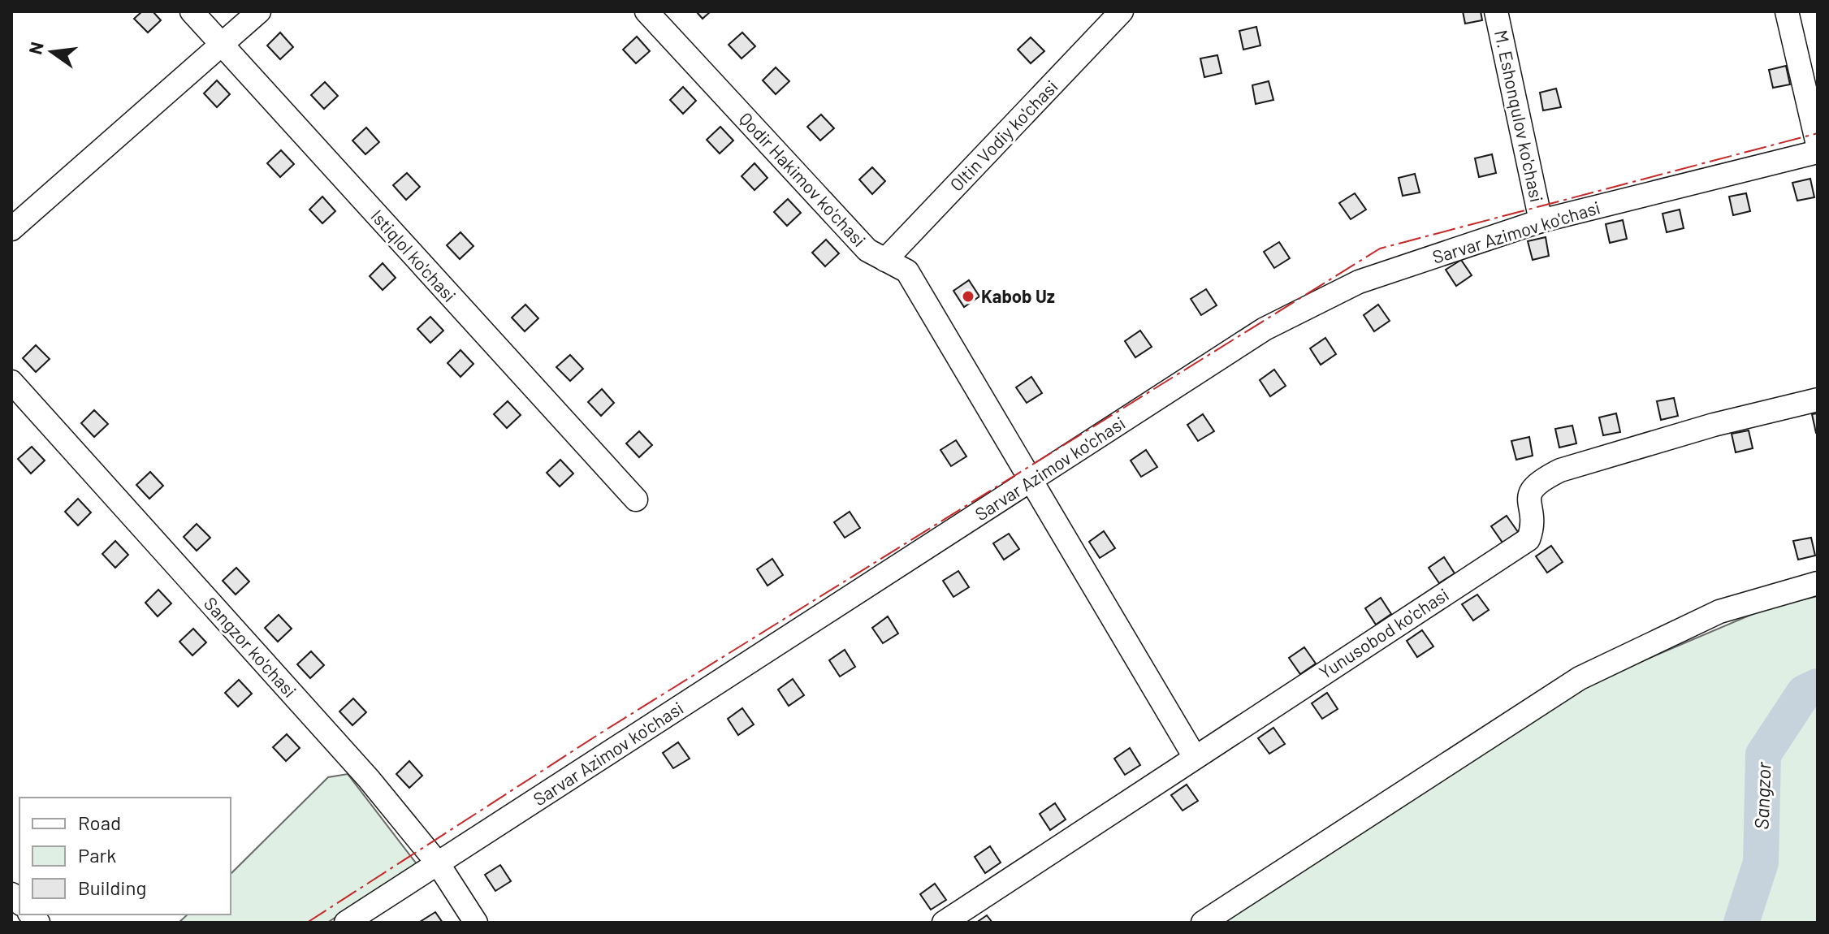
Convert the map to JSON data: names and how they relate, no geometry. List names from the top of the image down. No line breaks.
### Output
{"streets":{"street":["M. Eshonqulov ko'chasi","Oltin Vodiy ko'chasi","Qodir Hakimov ko'chasi","Sarvar Azimov ko'chasi","Istiqlol ko'chasi","Yunusobod ko'chasi","Sangzor ko'chasi"]},"crossings":[["M. Eshonqulov ko'chasi","Sarvar Azimov ko'chasi"],["Oltin Vodiy ko'chasi","Qodir Hakimov ko'chasi"],["Qodir Hakimov ko'chasi","Sarvar Azimov ko'chasi"],["Qodir Hakimov ko'chasi","Yunusobod ko'chasi"],["Sarvar Azimov ko'chasi","Sangzor ko'chasi"]],"water":["Sangzor"],"places":["Kabob Uz"],"legend":["Road","Park","Building"],"north":"left"}
